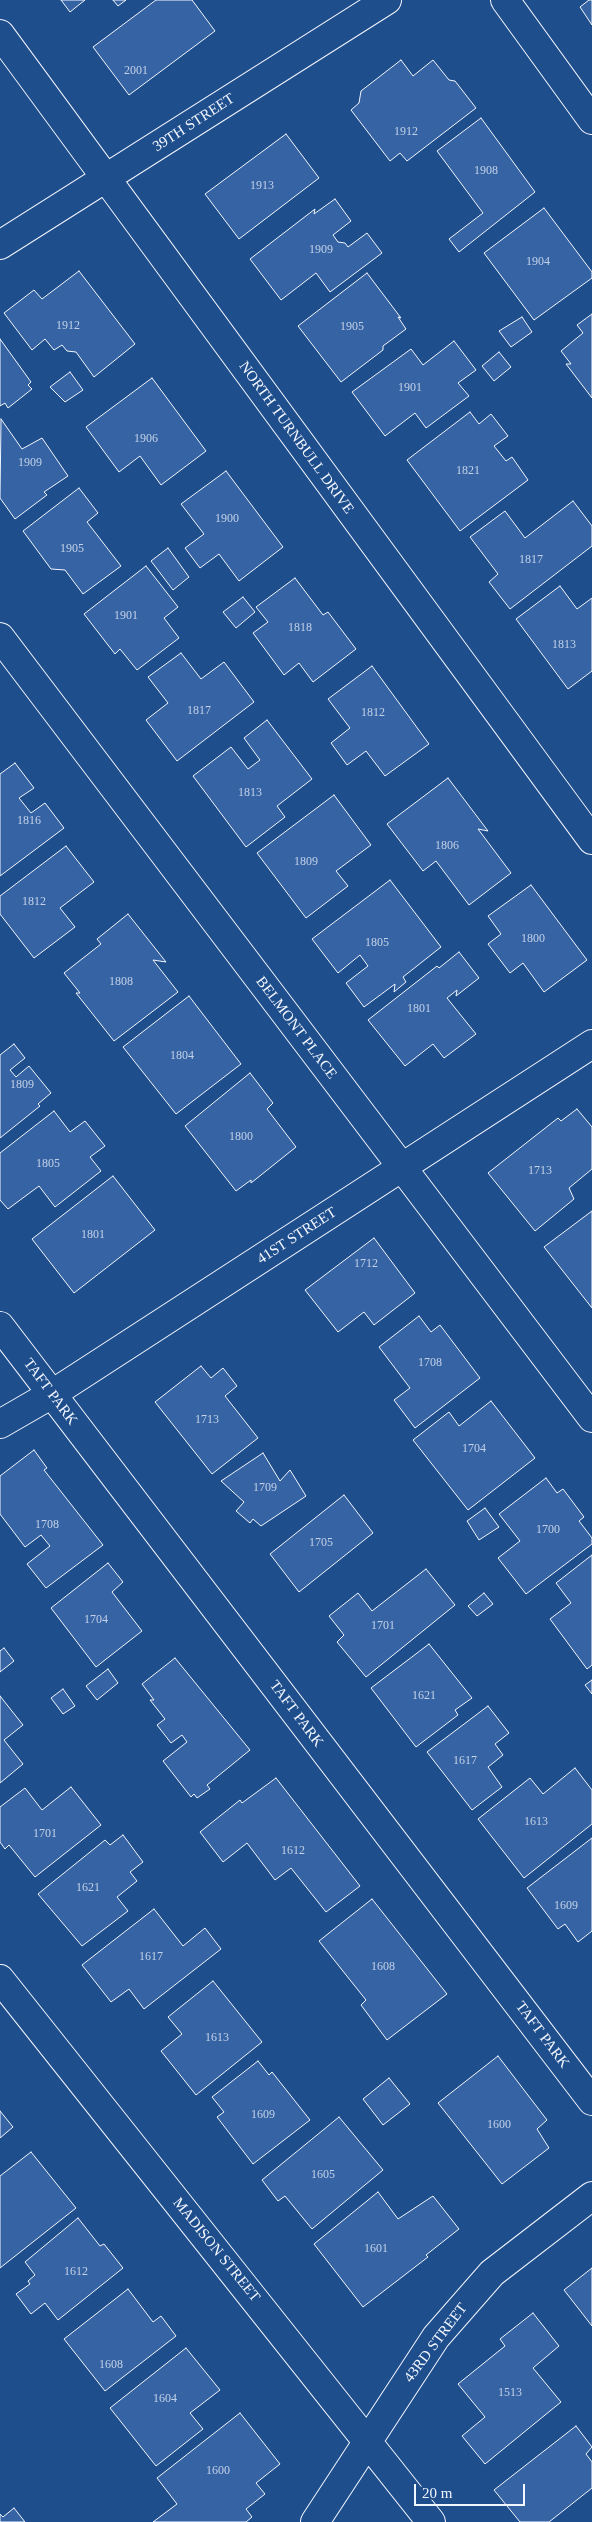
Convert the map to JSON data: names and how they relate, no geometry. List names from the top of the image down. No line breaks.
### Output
{"streets":{"street":["39TH STREET","NORTH TURNBULL DRIVE","BELMONT PLACE","41ST STREET","TAFT PARK","MADISON STREET","43RD STREET"]},"crossings":[["39TH STREET","NORTH TURNBULL DRIVE"],["BELMONT PLACE","41ST STREET"],["41ST STREET","TAFT PARK"],["MADISON STREET","43RD STREET"]],"house_numbers":["2001","1912","1908","1913","1909","1904","1912","1905","1901","1906","1909","1821","1900","1905","1817","1901","1818","1813","1817","1812","1813","1816","1806","1809","1812","1800","1805","1808","1801","1804","1809","1800","1805","1713","1801","1712","1708","1713","1704","1709","1708","1700","1705","1704","1701","1621","1617","1613","1701","1612","1621","1609","1617","1608","1613","1609","1600","1605","1601","1612","1608","1513","1604","1600"],"scale_bar":"20 m"}
